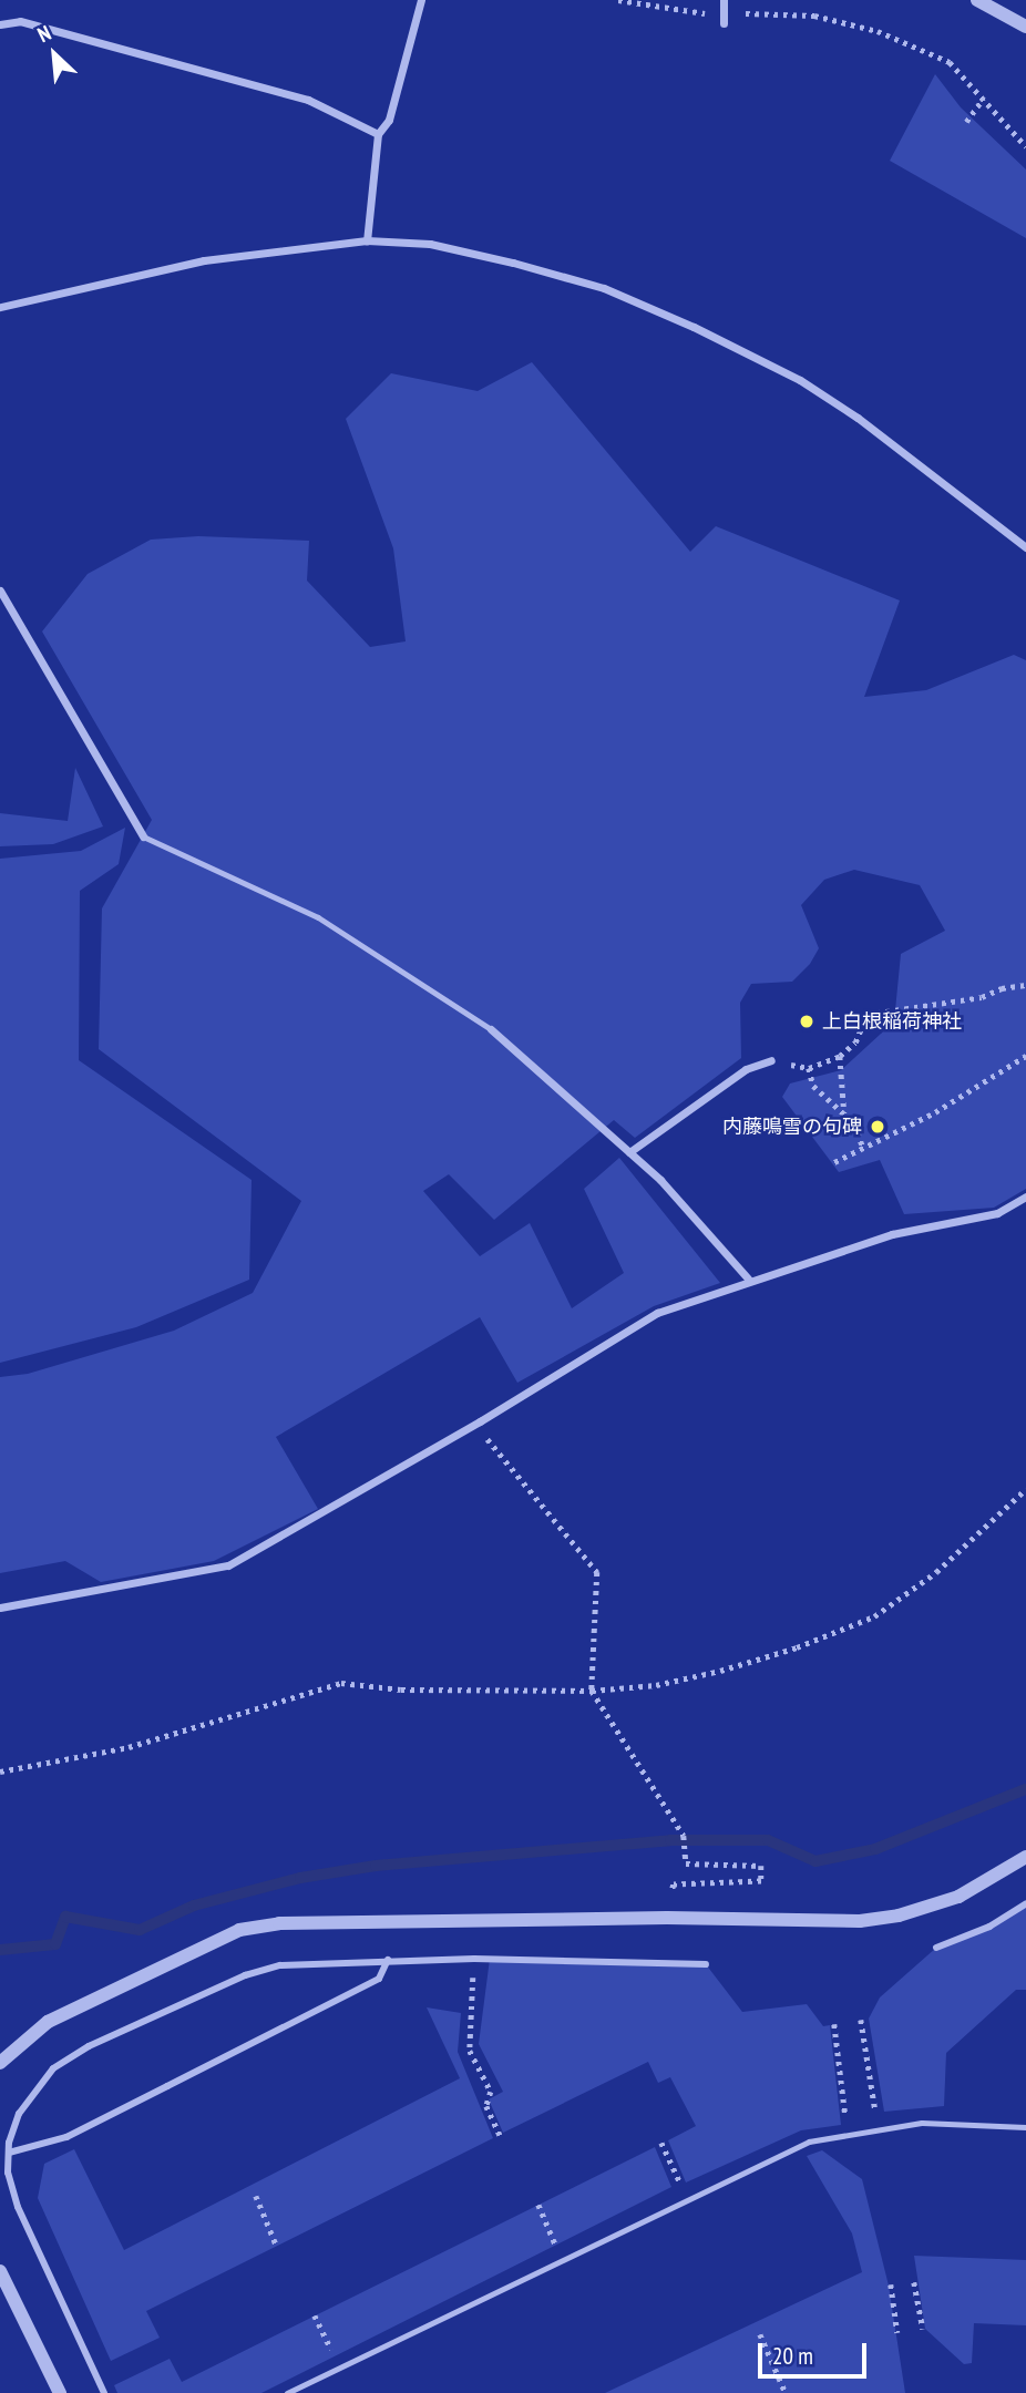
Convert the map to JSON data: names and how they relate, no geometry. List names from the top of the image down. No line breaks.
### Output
{"places":["上白根稲荷神社","内藤鳴雪の句碑"],"scale_bar":"20 m","north":"top left"}
